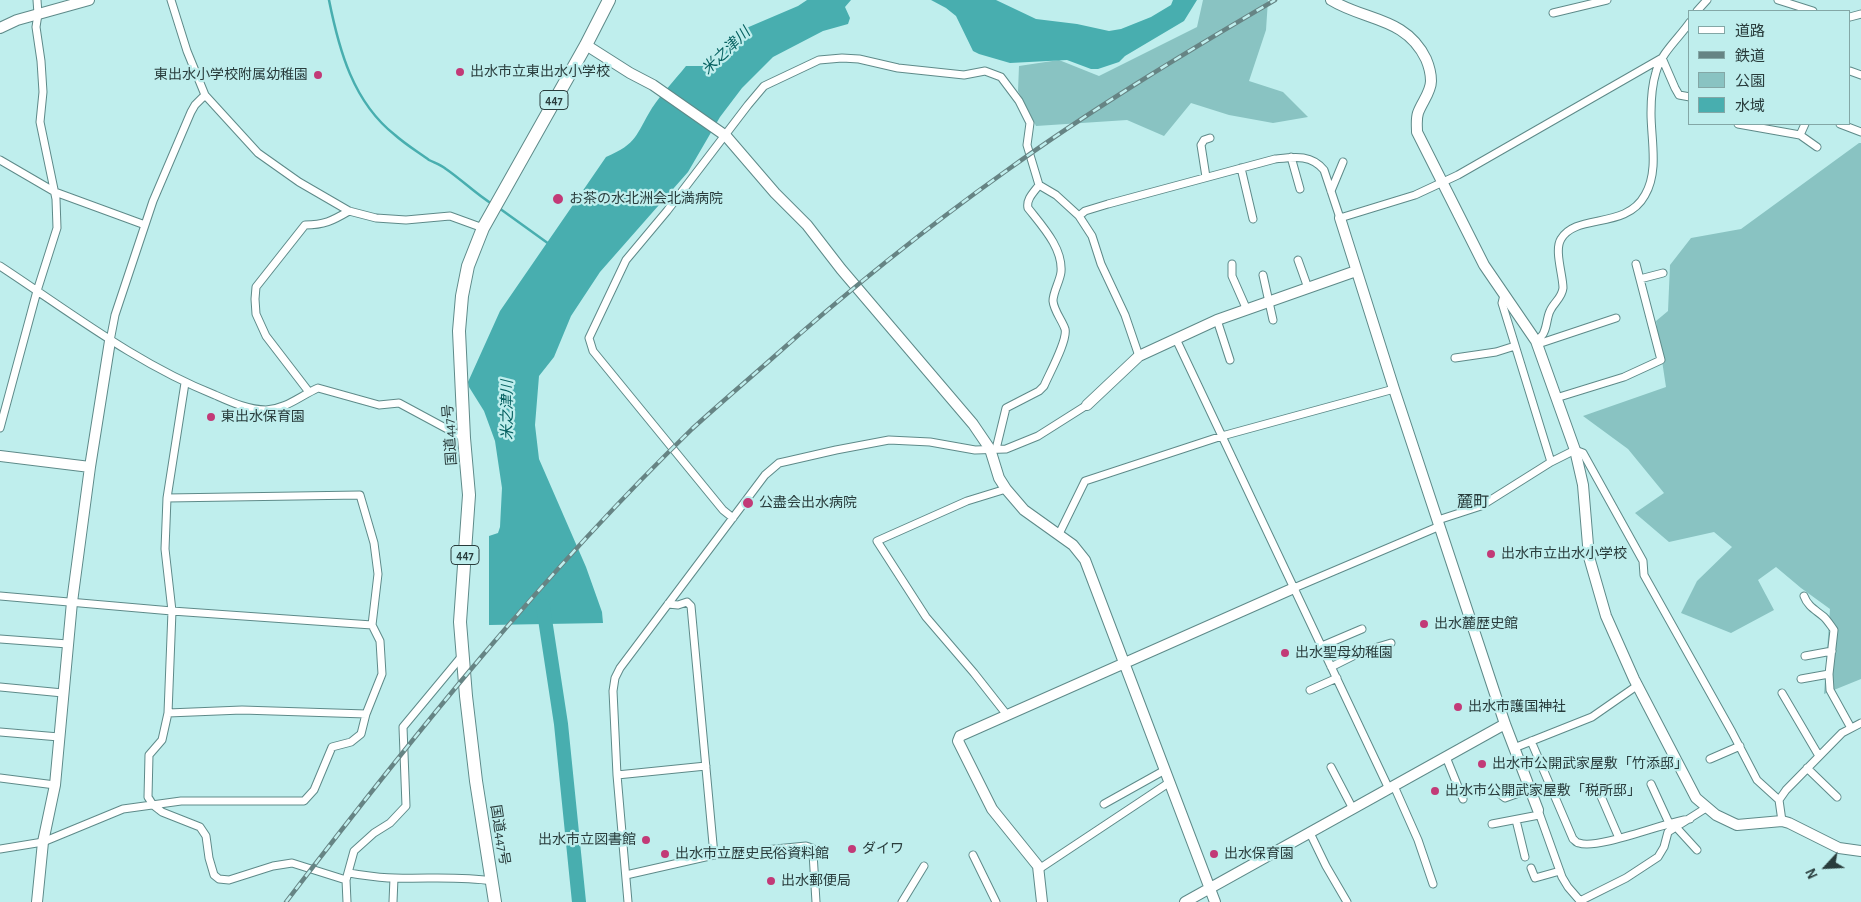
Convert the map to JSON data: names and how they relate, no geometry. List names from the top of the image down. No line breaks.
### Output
{"streets":{"highway":["447","国道447号"]},"districts":["麓町"],"water":["米之津川"],"places":["出水市立東出水小学校","東出水小学校附属幼稚園","お茶の水北洲会北満病院","東出水保育園","公盡会出水病院","出水市立出水小学校","出水麓歴史館","出水聖母幼稚園","出水市護国神社","出水市公開武家屋敷「竹添邸」","出水市公開武家屋敷「税所邸」","出水市立図書館","ダイワ","出水市立歴史民俗資料館","出水保育園","出水郵便局"],"legend":["道路","鉄道","公園","水域"],"north":"bottom left"}
